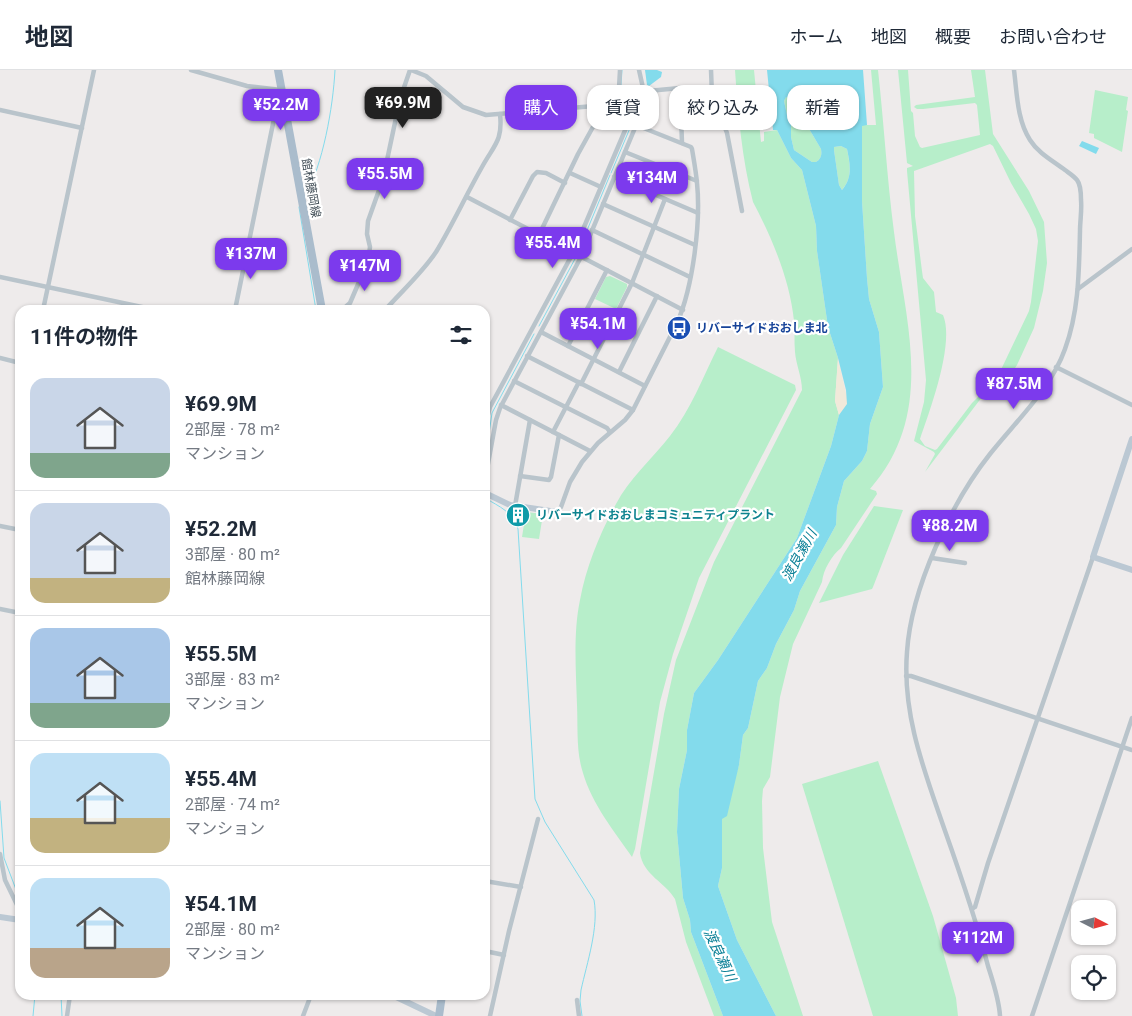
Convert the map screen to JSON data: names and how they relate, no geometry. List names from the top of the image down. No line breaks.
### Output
{"streets":{"main road":["館林藤岡線"]},"water":["渡良瀬川"],"places":{"bus stop":["リバーサイドおおしま北"],"building":["リバーサイドおおしまコミュニティプラント"]},"north":"right","page":{"header":"地図","nav":["ホーム","地図","概要","お問い合わせ"],"chip":["購入","賃貸","絞り込み","新着"],"price":["¥69.9M","¥52.2M","¥55.5M","¥134M","¥55.4M","¥137M","¥147M","¥54.1M","¥87.5M","¥88.2M","¥112M"],"heading":"11件の物件","list":[{"name":"¥69.9M","note":"2部屋 · 78 m² · マンション"},{"name":"¥52.2M","note":"3部屋 · 80 m² · 館林藤岡線"},{"name":"¥55.5M","note":"3部屋 · 83 m² · マンション"},{"name":"¥55.4M","note":"2部屋 · 74 m² · マンション"},{"name":"¥54.1M","note":"2部屋 · 80 m² · マンション"}]}}
